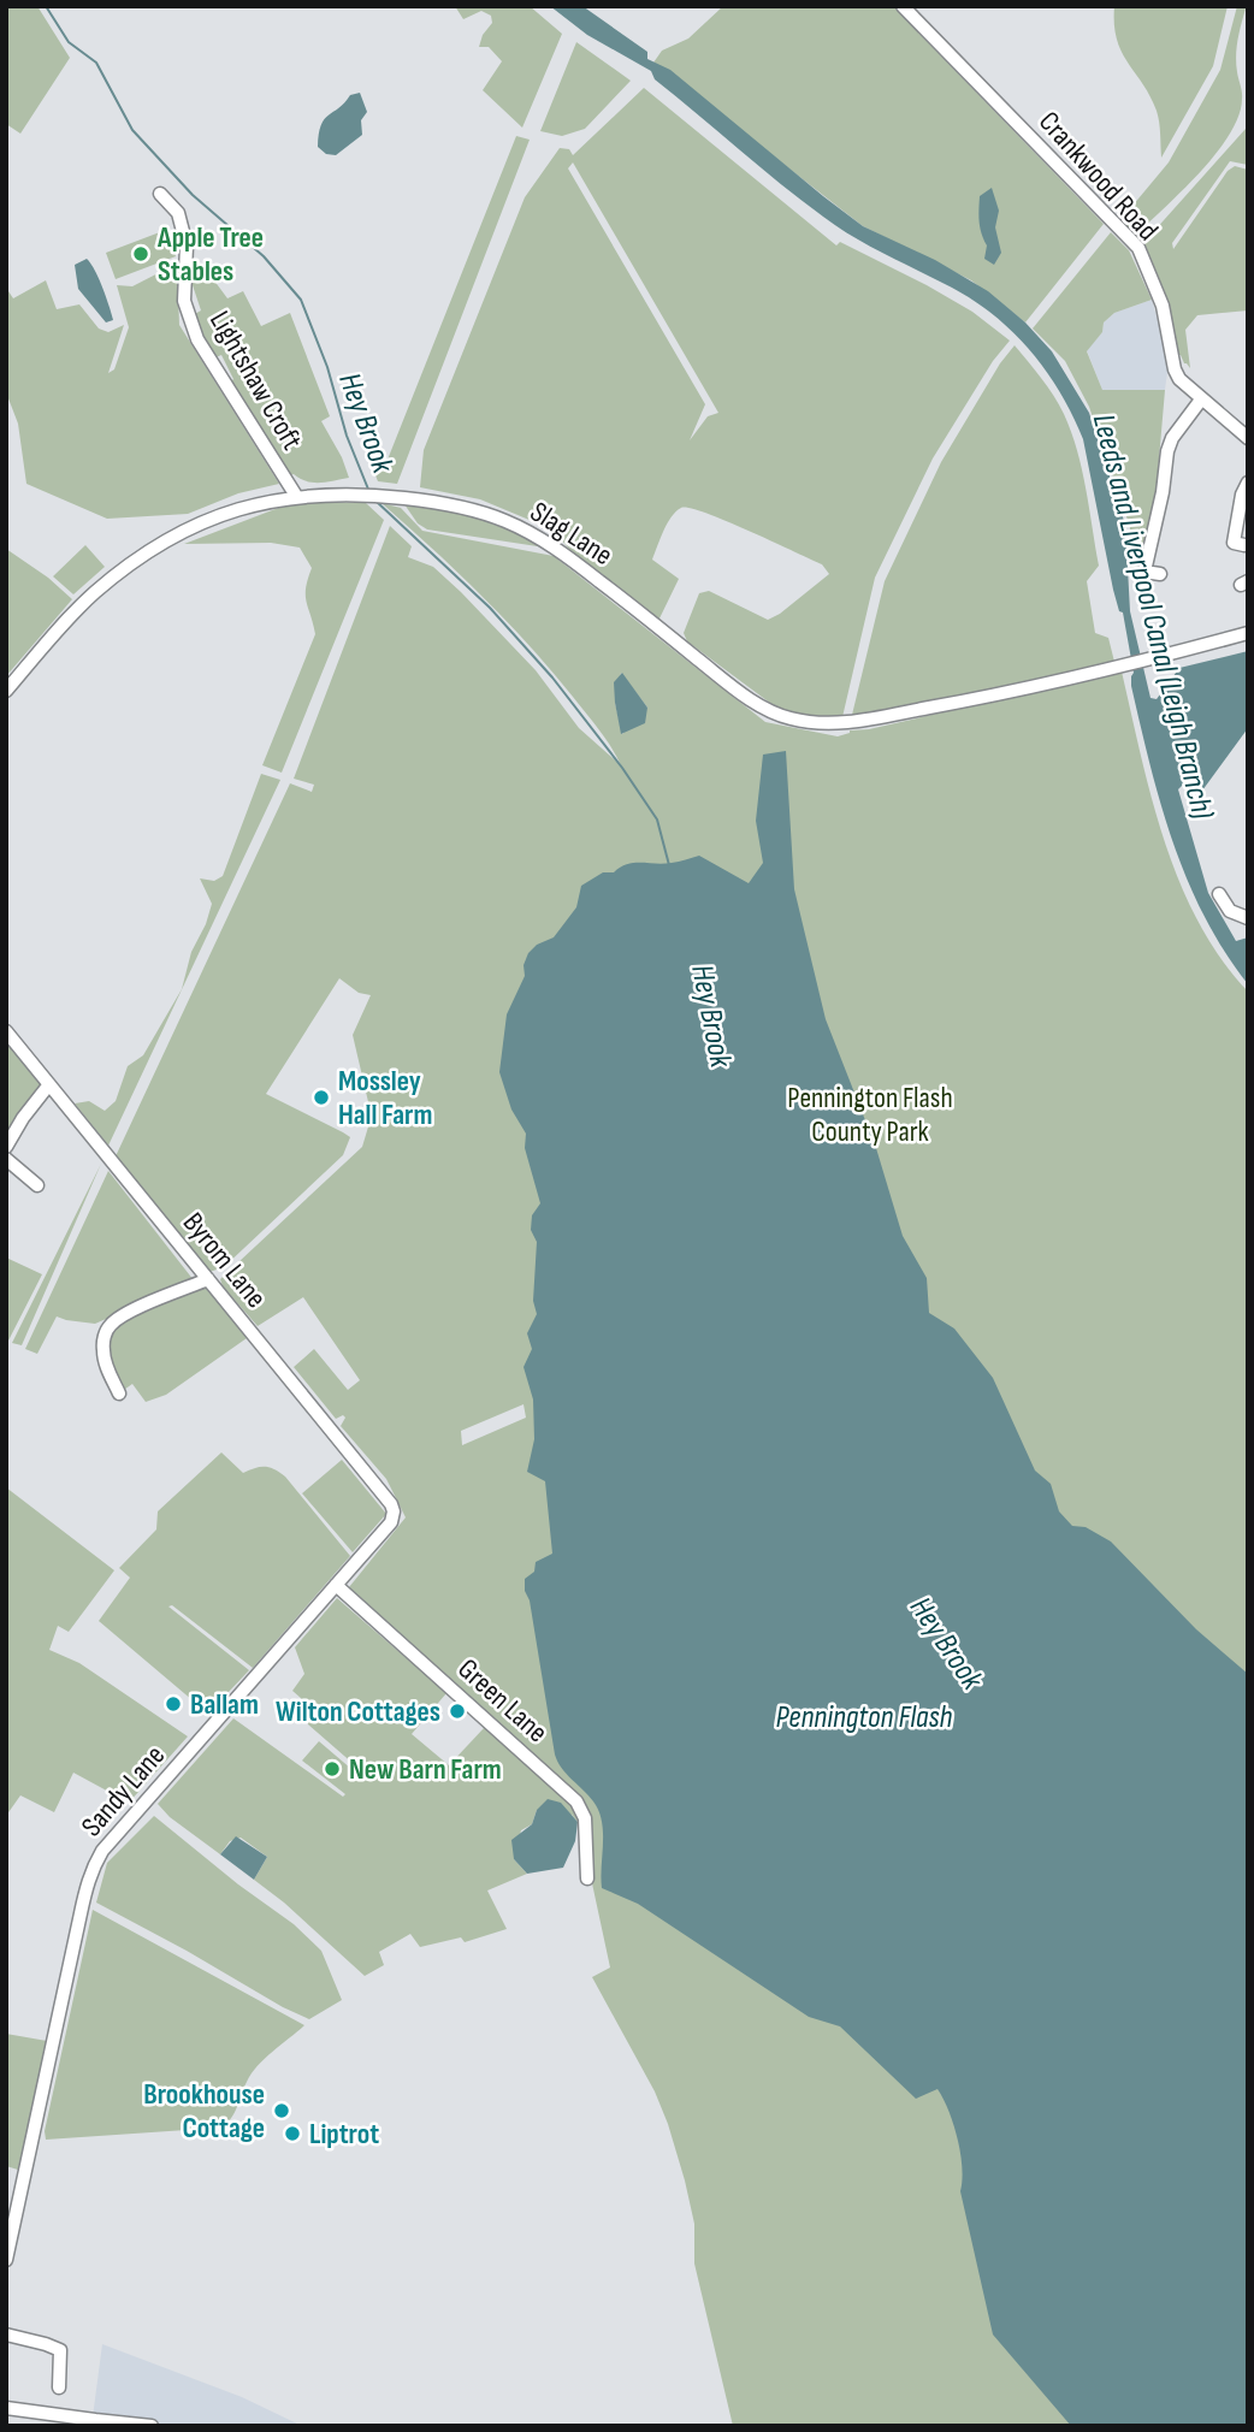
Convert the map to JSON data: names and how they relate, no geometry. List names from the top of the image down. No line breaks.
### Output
{"streets":{"street":["Crankwood Road","Lightshaw Croft","Slag Lane","Byrom Lane","Green Lane","Sandy Lane"]},"crossings":[["Lightshaw Croft","Slag Lane"],["Byrom Lane","Sandy Lane"],["Green Lane","Sandy Lane"]],"water":["Hey Brook","Leeds and Liverpool Canal (Leigh Branch)","Pennington Flash"],"parks":["Pennington Flash County Park"],"places":["Apple Tree Stables","Mossley Hall Farm","Ballam","Wilton Cottages","New Barn Farm","Brookhouse Cottage","Liptrot"]}
